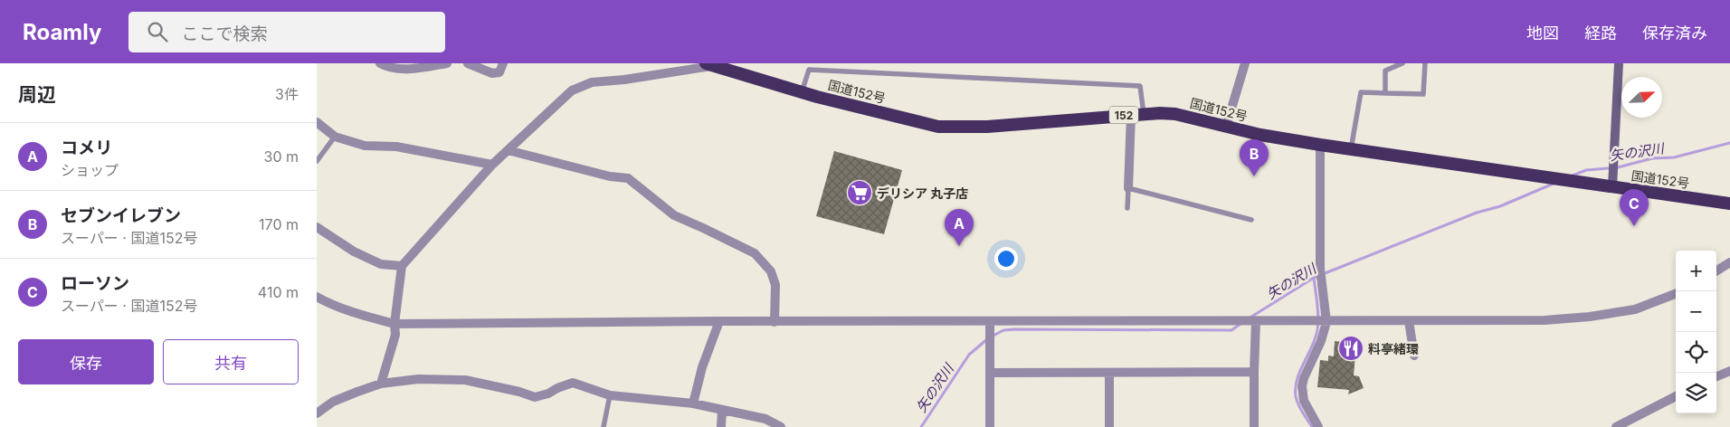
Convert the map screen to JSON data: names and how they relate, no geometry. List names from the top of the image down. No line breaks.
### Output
{"streets":{"highway":["国道152号","152"]},"water":["矢の沢川"],"places":{"supermarket":["デリシア 丸子店"],"restaurant":["料亭緒環"]},"north":"top right","page":{"header":"Roamly","search":"ここで検索","nav":["地図","経路","保存済み"],"heading":["周辺","3件"],"list":[{"mark":"A","name":"コメリ","note":"ショップ","value":"30 m"},{"mark":"B","name":"セブンイレブン","note":"スーパー · 国道152号","value":"170 m"},{"mark":"C","name":"ローソン","note":"スーパー · 国道152号","value":"410 m"}],"pins":["B","C","A"],"map_buttons":["+","−"],"buttons":["保存","共有"]}}
